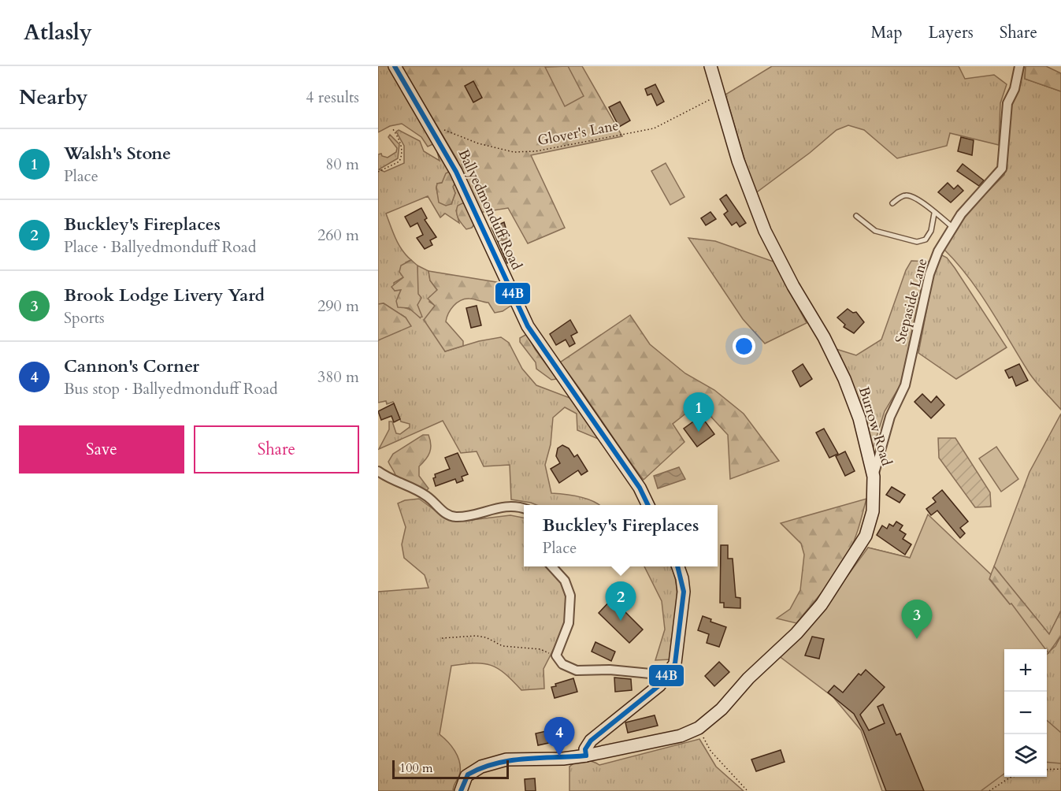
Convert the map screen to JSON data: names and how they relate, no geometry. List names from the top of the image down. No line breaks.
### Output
{"streets":{"street":["Ballyedmonduff Road","Stepaside Lane","Burrow Road"],"path":["Glover's Lane"]},"crossings":[["Glover's Lane","Burrow Road"],["Stepaside Lane","Burrow Road"]],"lines":["transit line 44B"],"scale_bar":"100 m","page":{"header":"Atlasly","nav":["Map","Layers","Share"],"heading":["Nearby","4 results"],"list":[{"mark":"1","name":"Walsh's Stone","note":"Place","value":"80 m"},{"mark":"2","name":"Buckley's Fireplaces","note":"Place · Ballyedmonduff Road","value":"260 m"},{"mark":"3","name":"Brook Lodge Livery Yard","note":"Sports","value":"290 m"},{"mark":"4","name":"Cannon's Corner","note":"Bus stop · Ballyedmonduff Road","value":"380 m"}],"pins":["1","2","3","4"],"buttons":["Save","Share"],"popup":["Buckley's Fireplaces","Place"],"map_buttons":["+","−"],"scale":"100 m"}}
